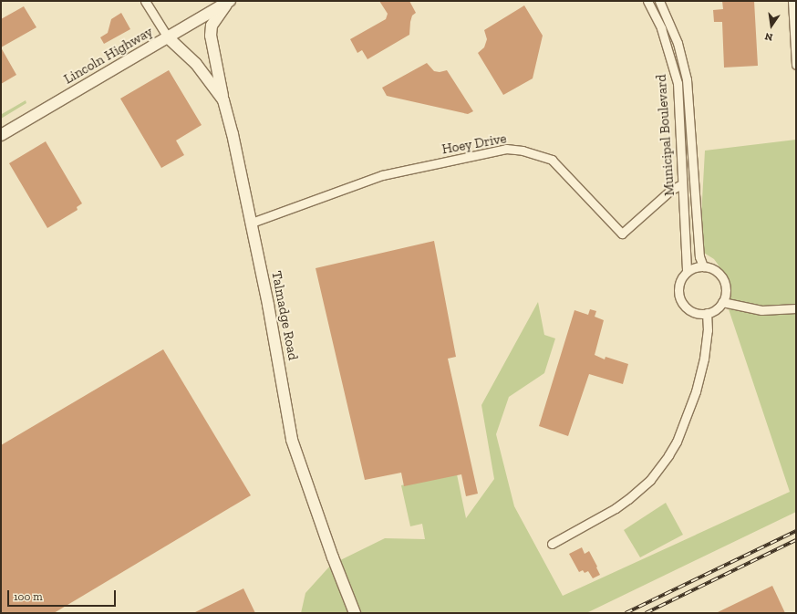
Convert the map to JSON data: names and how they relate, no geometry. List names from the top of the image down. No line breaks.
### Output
{"streets":{"street":["Lincoln Highway","Municipal Boulevard","Hoey Drive","Talmadge Road"]},"crossings":[["Lincoln Highway","Talmadge Road"],["Municipal Boulevard","Hoey Drive"],["Hoey Drive","Talmadge Road"]],"scale_bar":"100 m","north":"bottom"}
